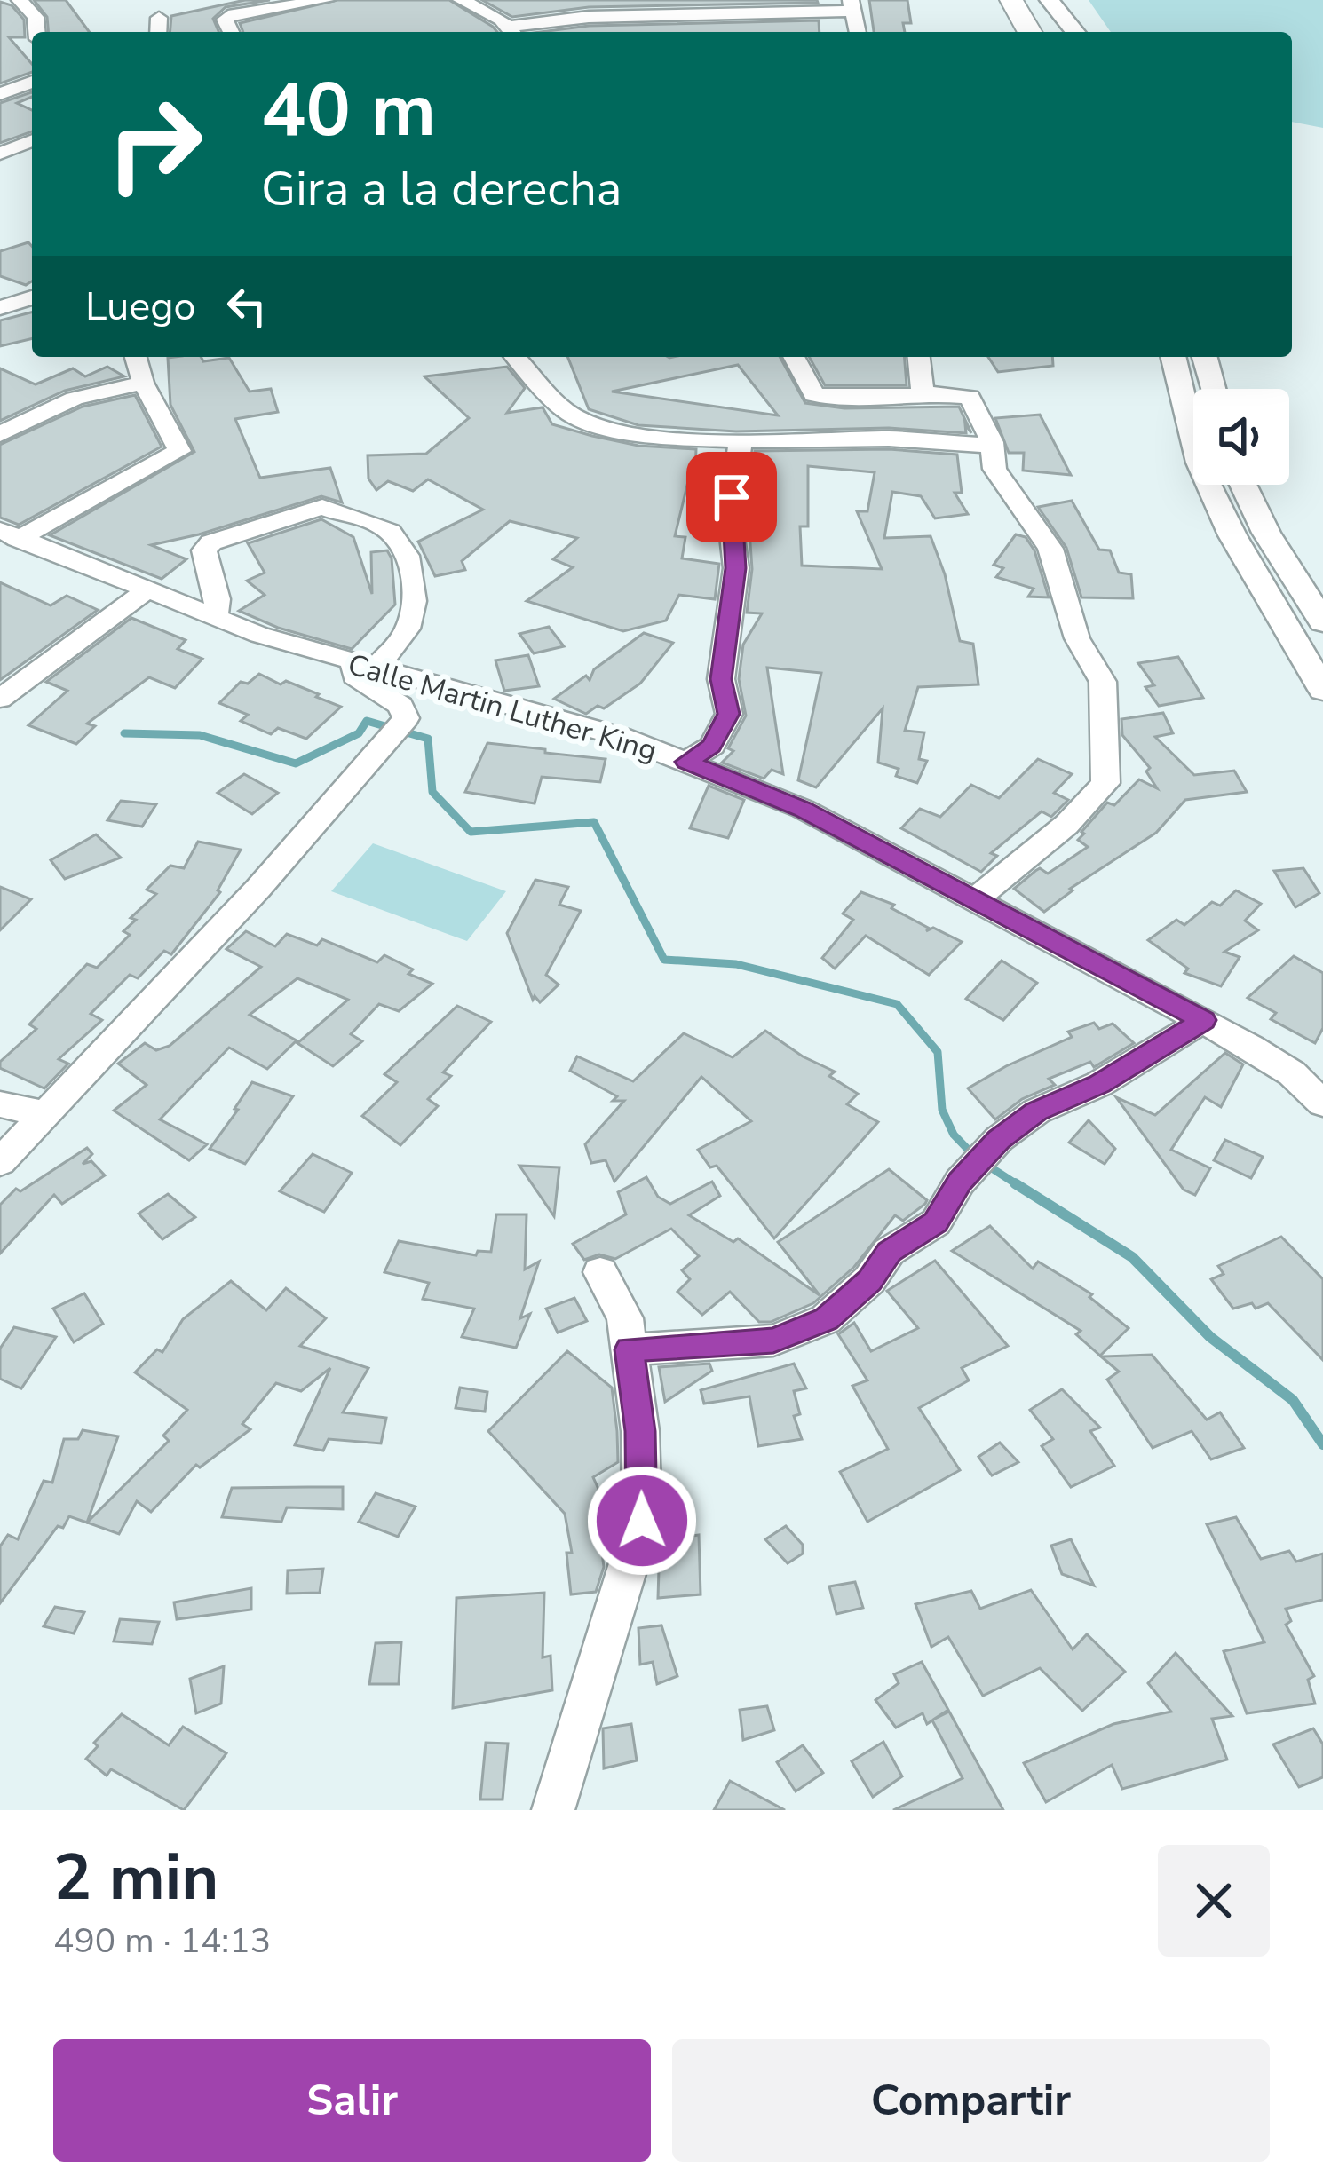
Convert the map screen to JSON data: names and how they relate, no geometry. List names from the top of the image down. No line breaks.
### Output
{"streets":{"street":["Calle Martin Luther King"]},"page":{"turn":["40 m","Gira a la derecha"],"then":"Luego","heading":["2 min","490 m · 14:13"],"buttons":["Salir","Compartir"]}}
